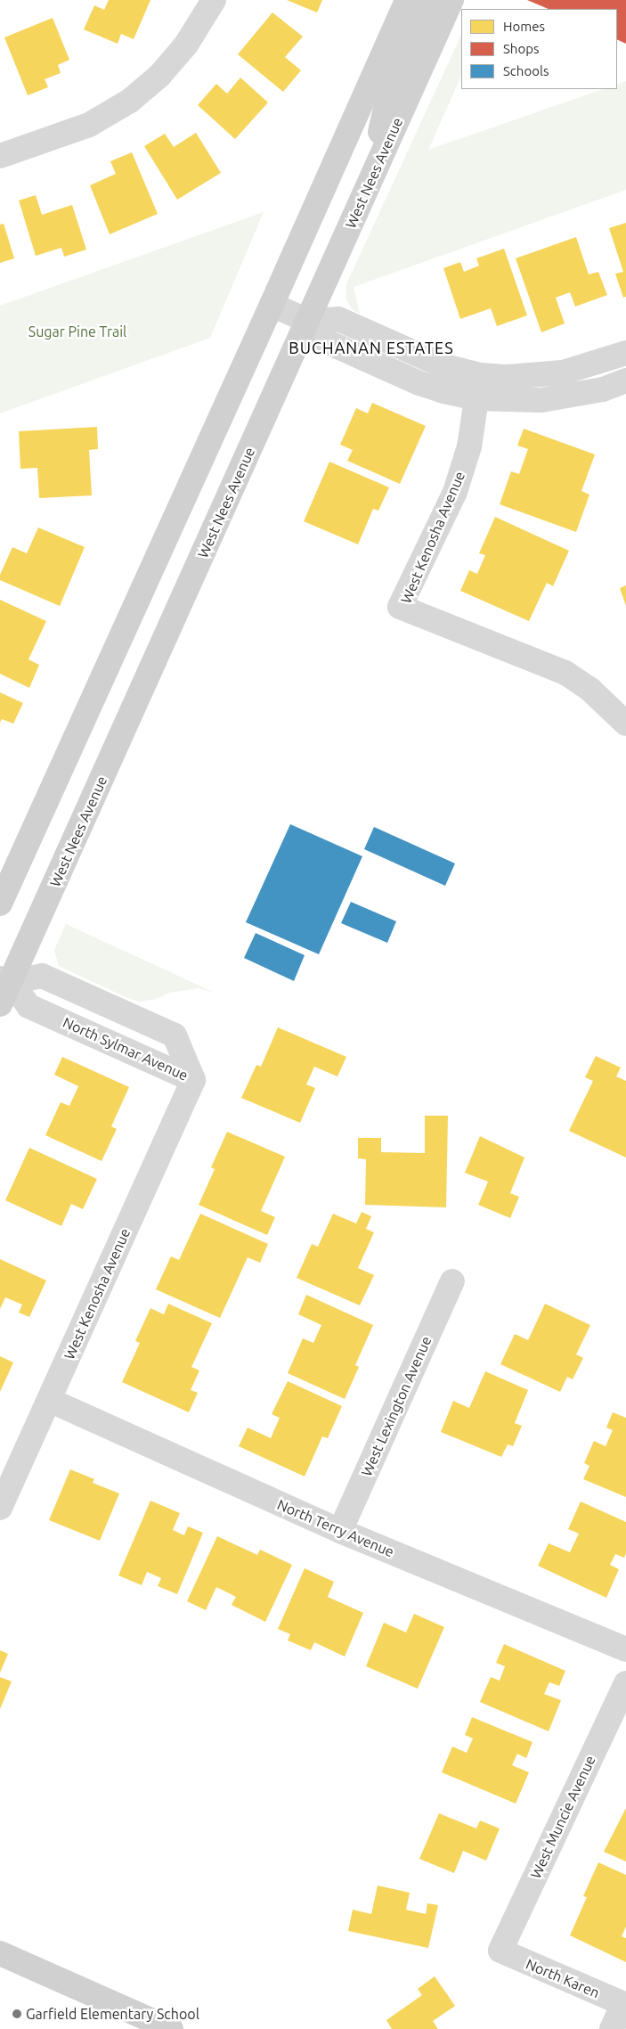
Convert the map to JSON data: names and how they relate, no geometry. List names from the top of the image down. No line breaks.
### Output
{"streets":{"main road":["West Nees Avenue"],"street":["West Kenosha Avenue","North Sylmar Avenue","West Lexington Avenue","North Terry Avenue","West Muncie Avenue","North Karen"]},"crossings":[["West Nees Avenue","North Sylmar Avenue"],["West Kenosha Avenue","North Sylmar Avenue"],["West Kenosha Avenue","North Terry Avenue"],["West Lexington Avenue","North Terry Avenue"],["West Muncie Avenue","North Karen"]],"districts":["BUCHANAN ESTATES"],"parks":["Sugar Pine Trail"],"places":["Garfield Elementary School"],"legend":["Homes","Shops","Schools"]}
